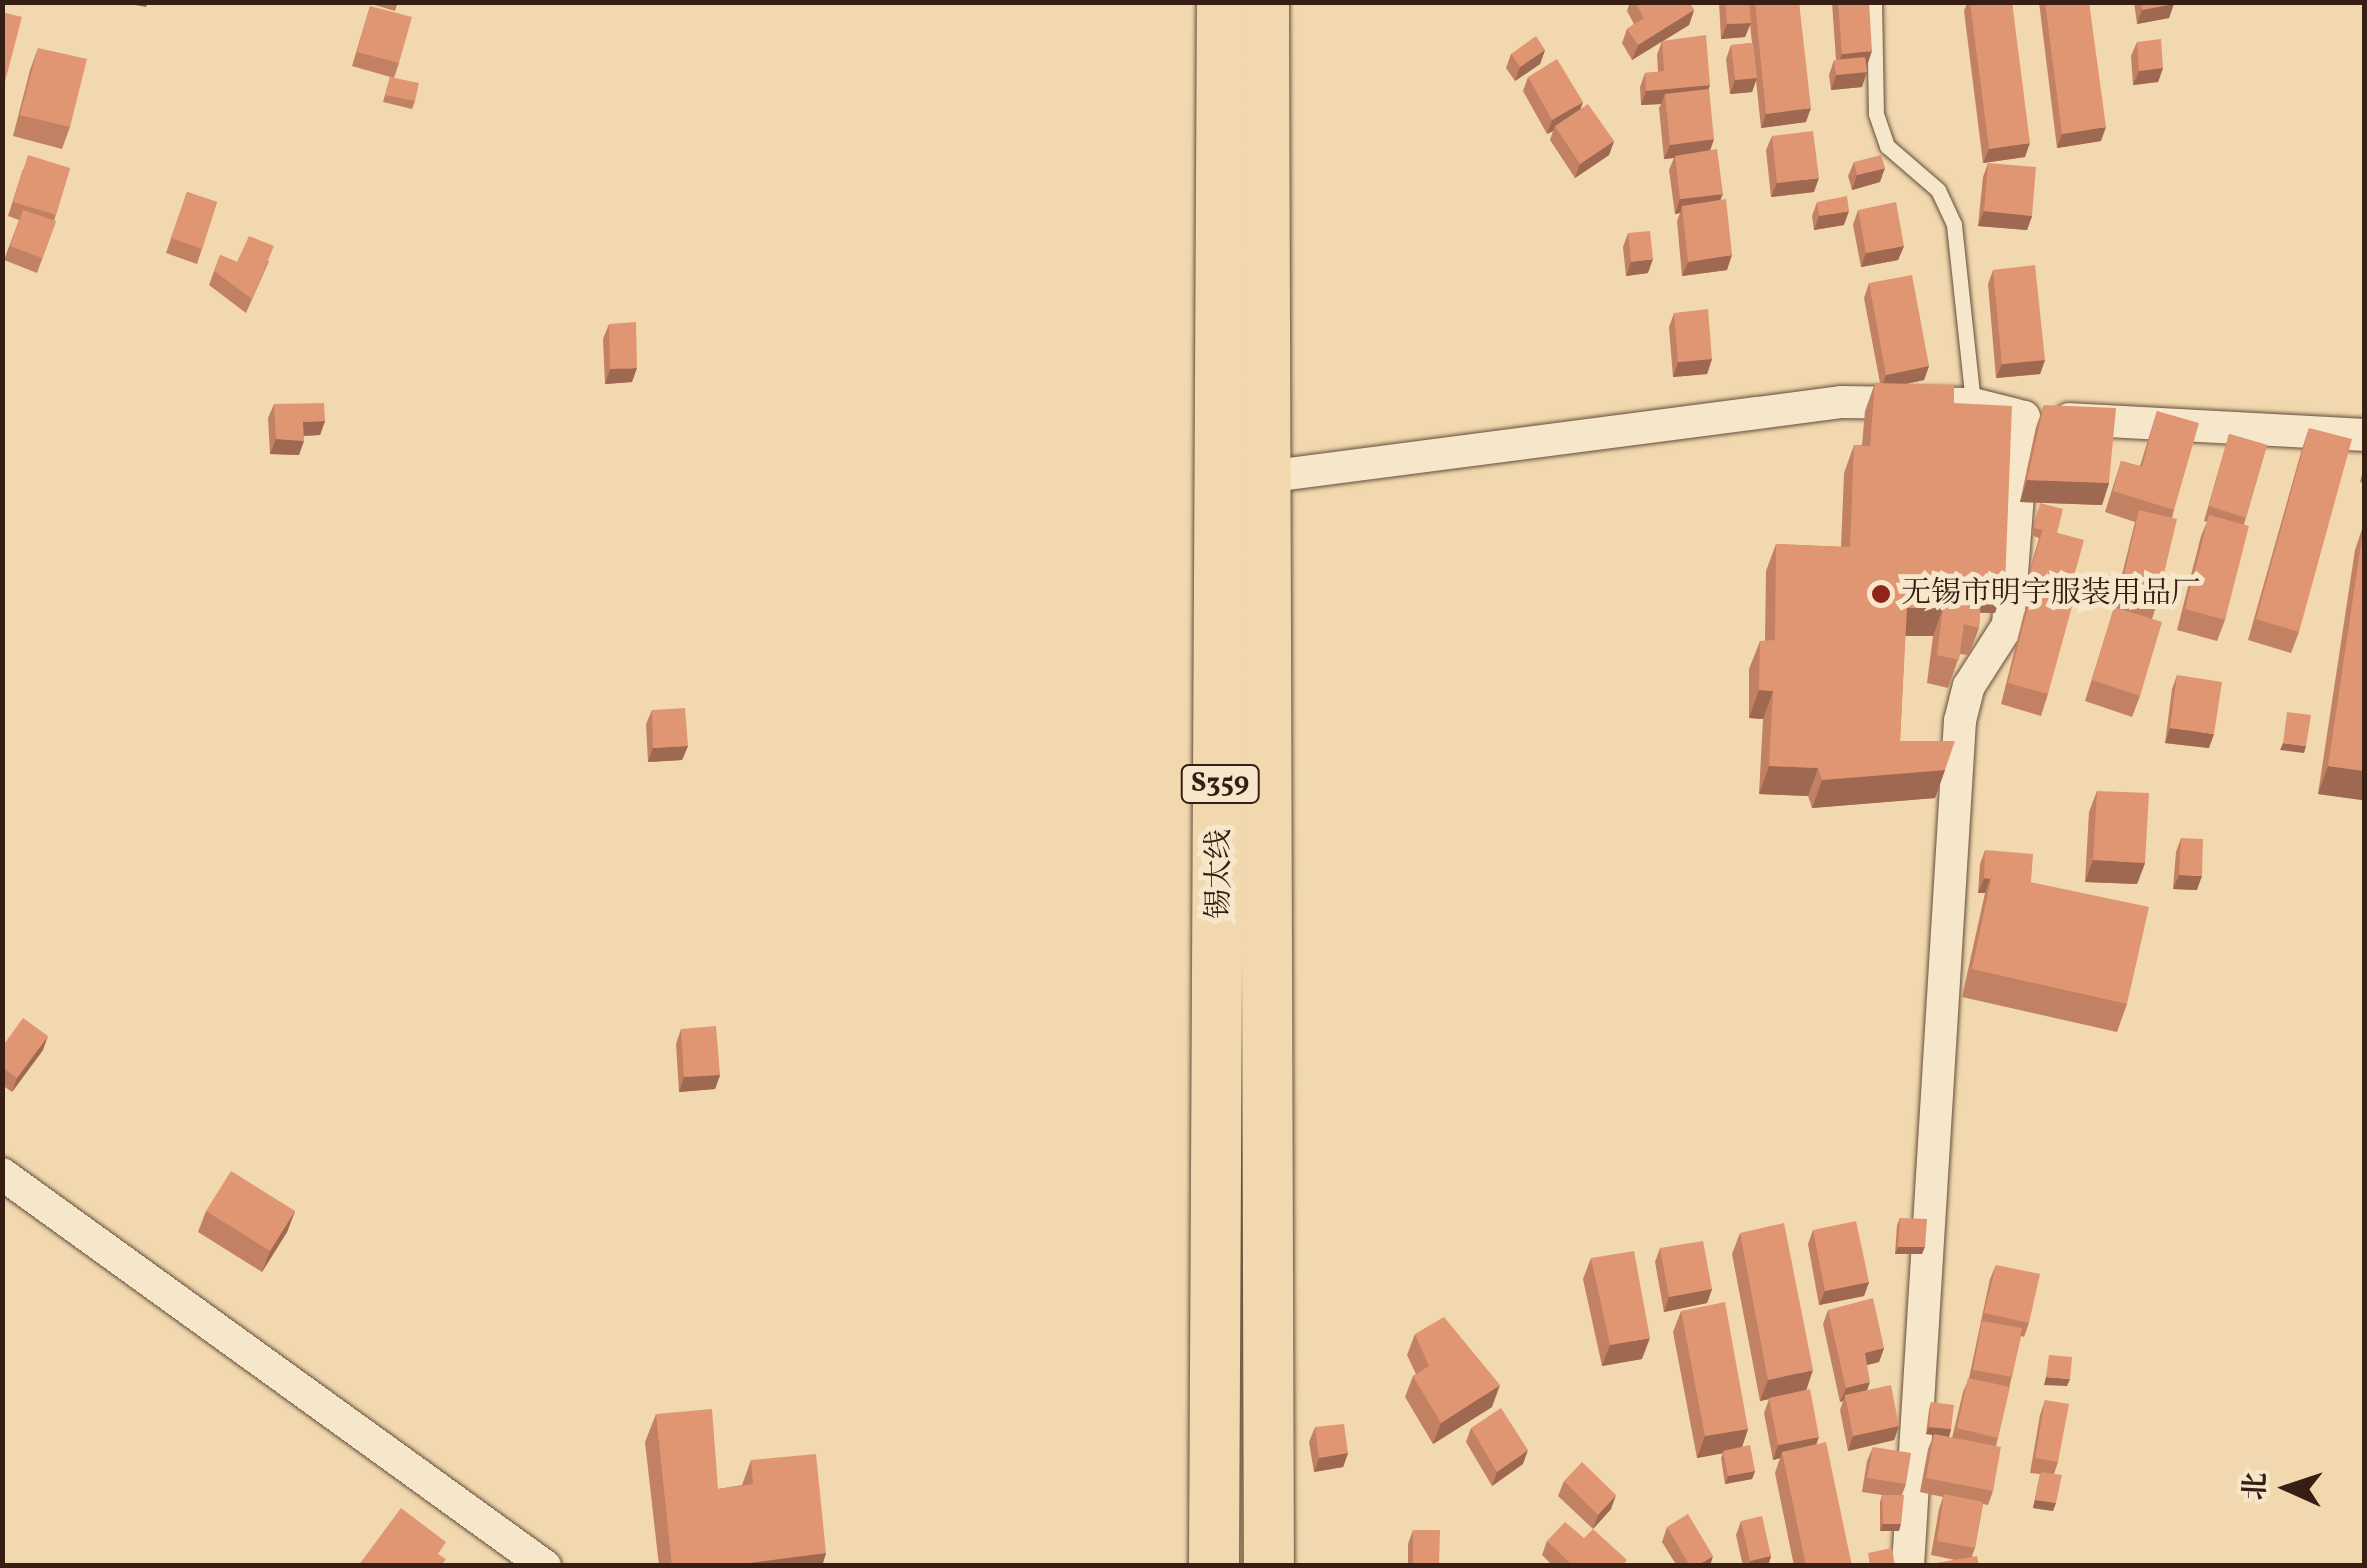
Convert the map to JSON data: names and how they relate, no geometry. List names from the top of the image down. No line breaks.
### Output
{"streets":{"main road":["S359","锡太线"]},"places":["无锡市明宇服装用品厂"],"north":"left"}
